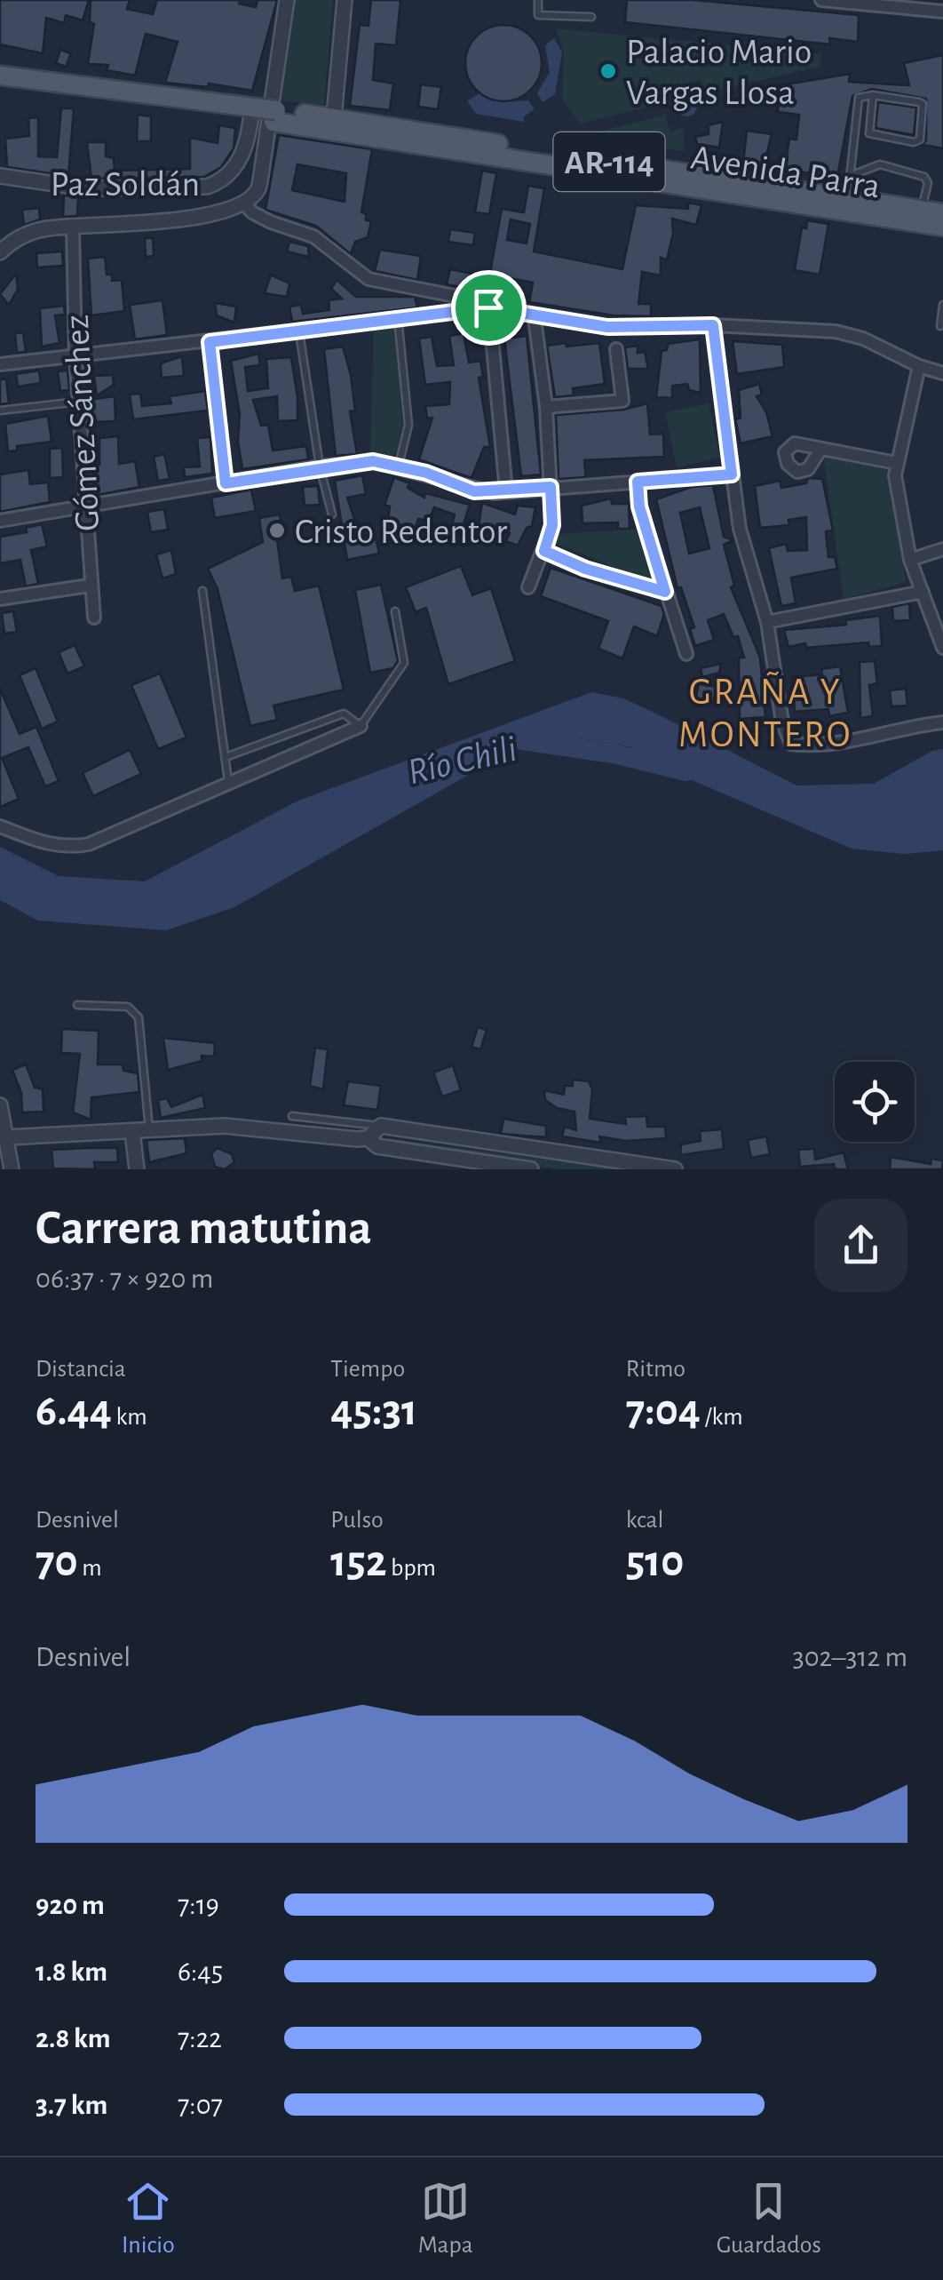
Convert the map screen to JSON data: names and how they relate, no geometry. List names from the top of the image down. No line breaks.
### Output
{"streets":{"main road":["AR-114","Avenida Parra"],"street":["Paz Soldán","Gómez Sánchez"]},"crossings":[["AR-114","Avenida Parra"],["AR-114","Paz Soldán"],["Avenida Parra","Paz Soldán"]],"districts":["GRAÑA Y MONTERO"],"water":["Río Chili"],"places":["Palacio Mario Vargas Llosa","Cristo Redentor"],"page":{"heading":["Carrera matutina","06:37 · 7 × 920 m"],"stats":[["Distancia","6.44 km"],["Tiempo","45:31"],["Ritmo","7:04 /km"],["Desnivel","70 m"],["Pulso","152 bpm"],["kcal","510"]],"chart":["Desnivel","302–312 m"],"list":[{"name":"920 m","note":"7:19"},{"name":"1.8 km","note":"6:45"},{"name":"2.8 km","note":"7:22"},{"name":"3.7 km","note":"7:07"}],"tabs":["Inicio","Mapa","Guardados"]}}
